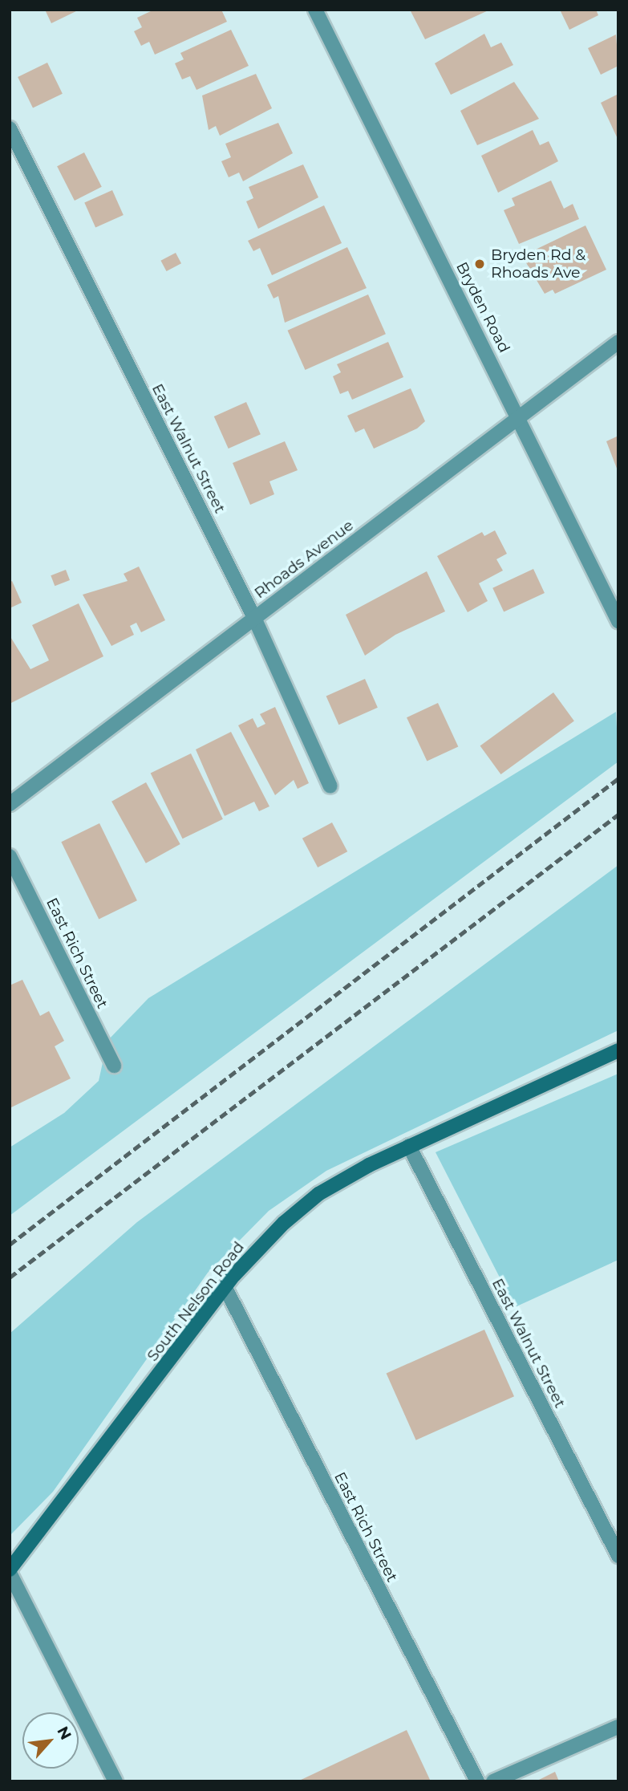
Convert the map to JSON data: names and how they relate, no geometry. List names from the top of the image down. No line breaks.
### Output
{"streets":{"main road":["South Nelson Road"],"street":["Bryden Road","East Walnut Street","Rhoads Avenue","East Rich Street"]},"crossings":[["Bryden Road","Rhoads Avenue"],["East Walnut Street","Rhoads Avenue"],["East Walnut Street","South Nelson Road"],["East Rich Street","South Nelson Road"]],"places":["Bryden Rd & Rhoads Ave"],"north":"top right"}
